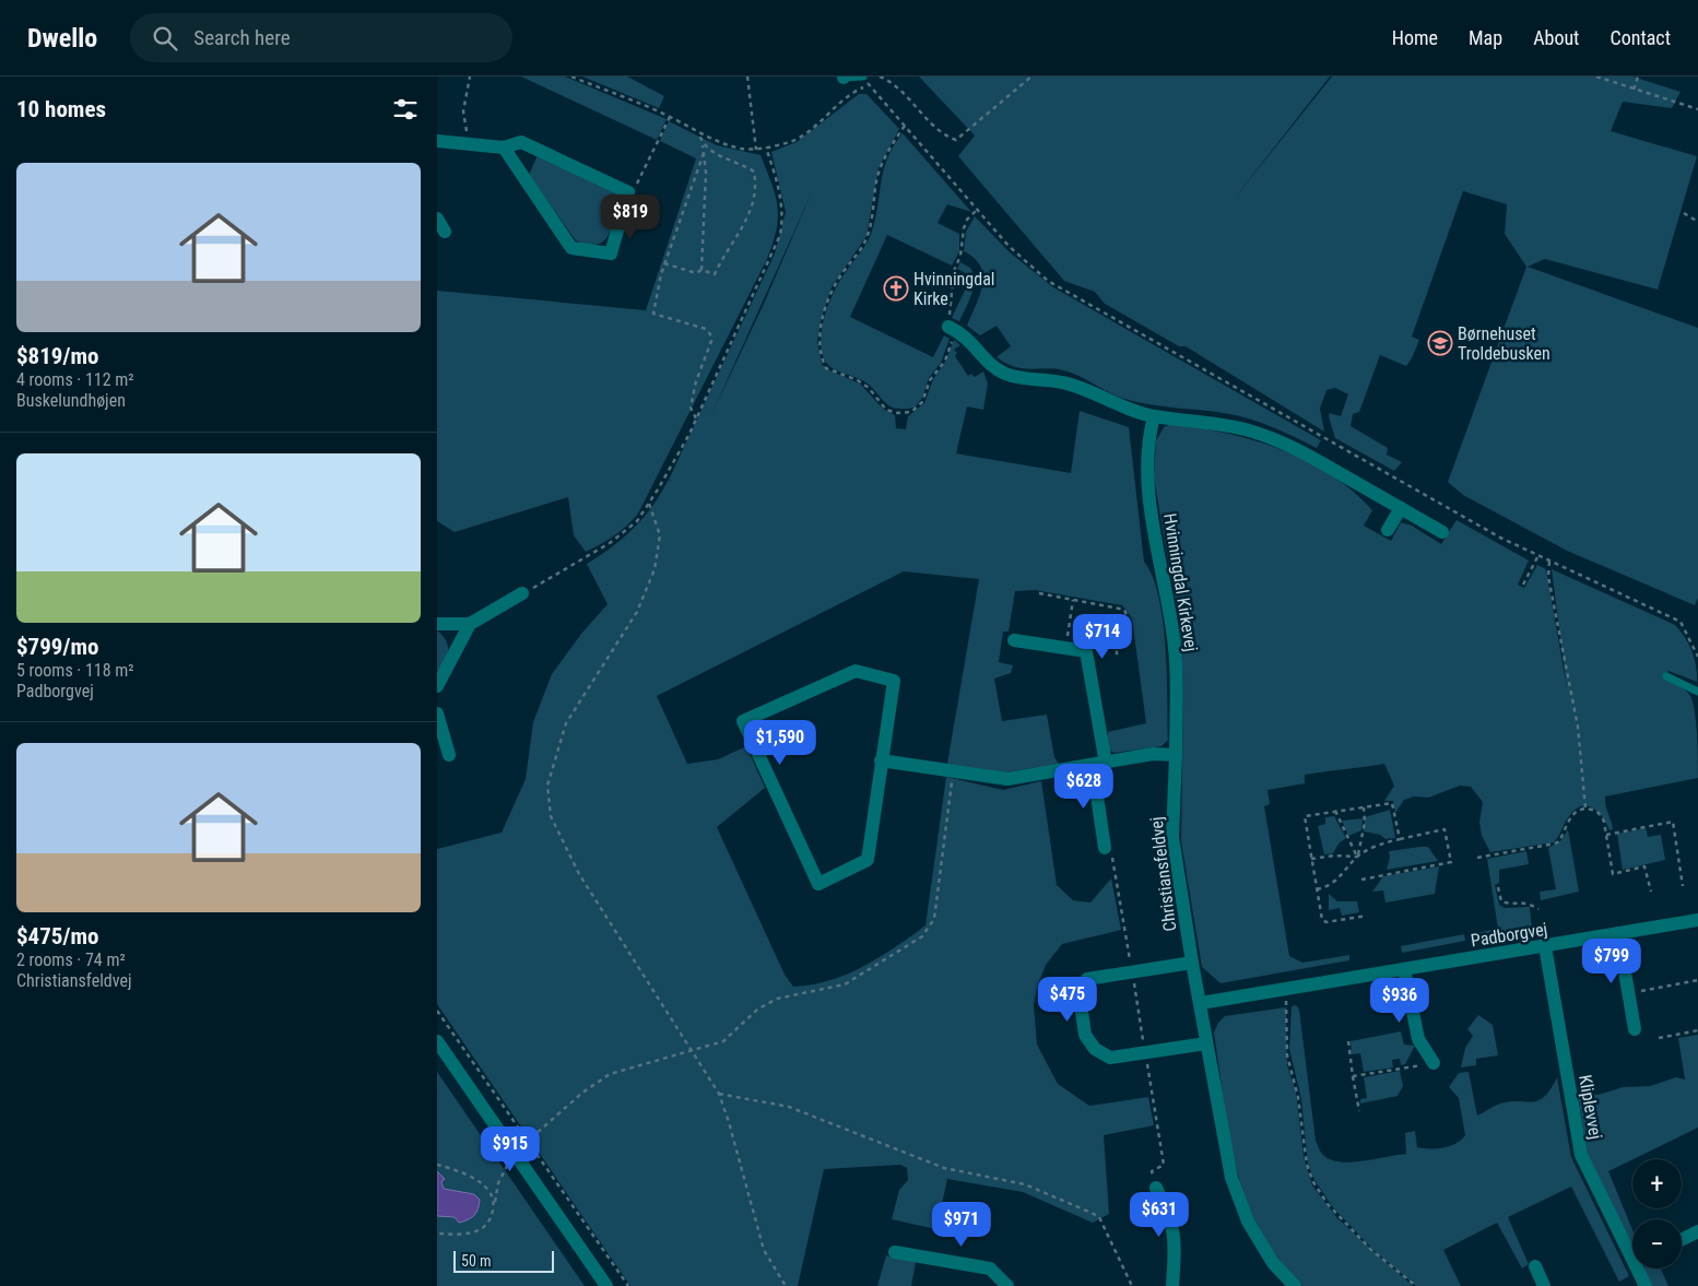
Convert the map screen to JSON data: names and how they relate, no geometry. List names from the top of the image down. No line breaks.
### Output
{"streets":{"street":["Hvinningdal Kirkevej","Christiansfeldvej","Padborgvej","Kliplevvej"]},"crossings":[["Hvinningdal Kirkevej","Christiansfeldvej"],["Christiansfeldvej","Padborgvej"],["Padborgvej","Kliplevvej"]],"places":{"church":["Hvinningdal Kirke"],"school or university":["Børnehuset Troldebusken"]},"scale_bar":"50 m","page":{"header":"Dwello","search":"Search here","nav":["Home","Map","About","Contact"],"heading":"10 homes","list":[{"name":"$819/mo","note":"4 rooms · 112 m² · Buskelundhøjen"},{"name":"$799/mo","note":"5 rooms · 118 m² · Padborgvej"},{"name":"$475/mo","note":"2 rooms · 74 m² · Christiansfeldvej"}],"price":["$819","$714","$1,590","$628","$799","$475","$936","$915","$631","$971"],"map_buttons":["+","−"],"scale":"50 m"}}
